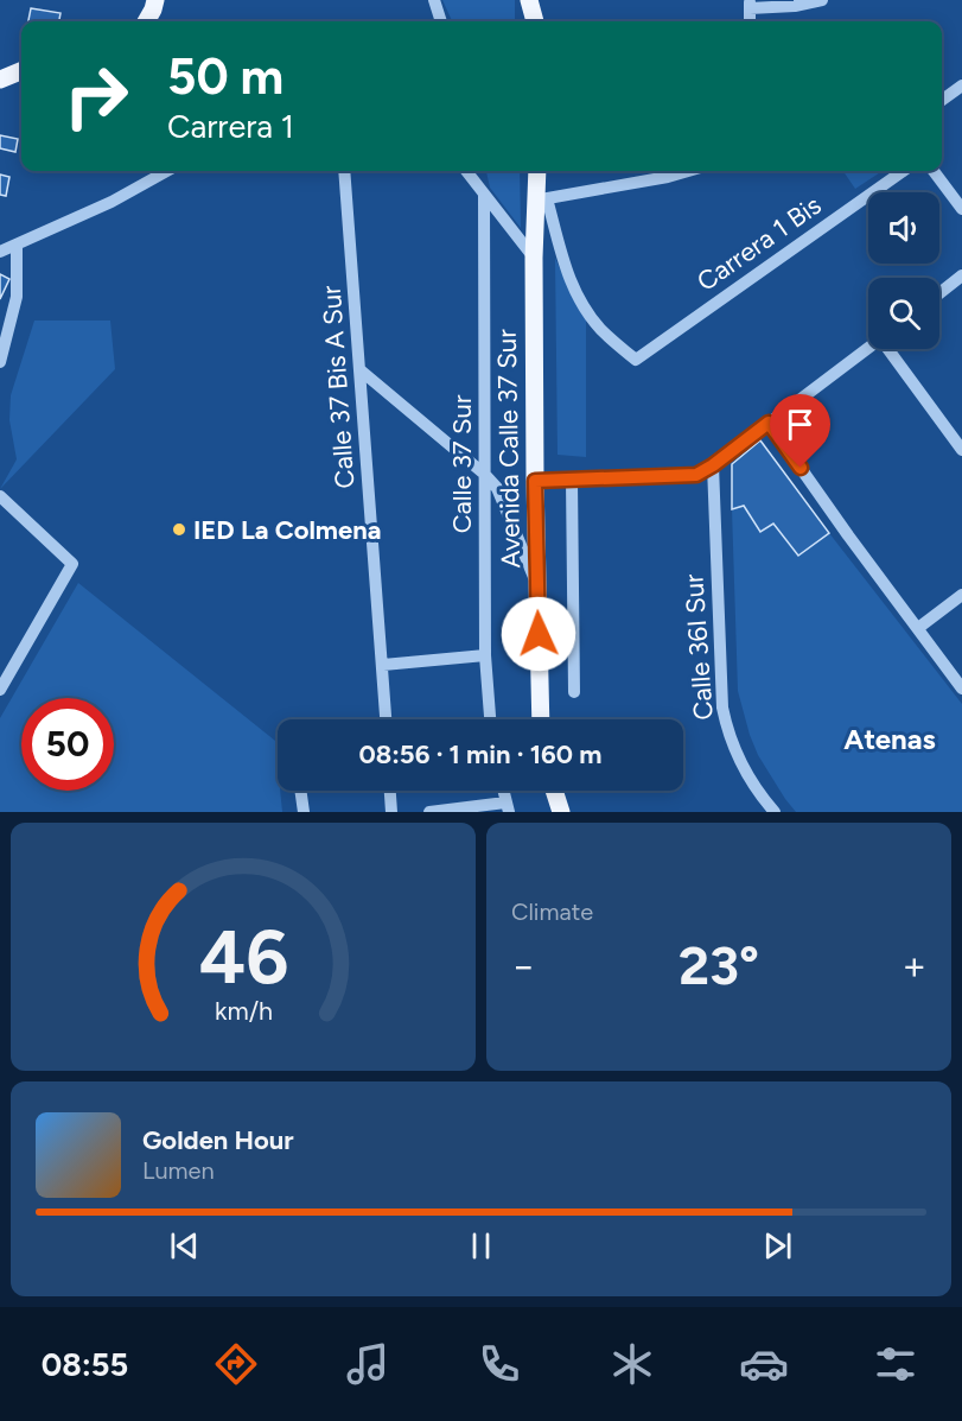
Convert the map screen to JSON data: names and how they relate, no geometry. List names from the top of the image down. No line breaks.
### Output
{"streets":{"main road":["Avenida Calle 37 Sur"],"street":["Carrera 1 Bis","Calle 37 Bis A Sur","Calle 37 Sur","Calle 36I Sur"]},"crossings":[["Carrera 1 Bis","Avenida Calle 37 Sur"]],"districts":["Atenas"],"places":["IED La Colmena"],"page":{"turn":["50 m","Carrera 1"],"limit":"50","trip":"08:56 · 1 min · 160 m","tile":"Climate","heat":["−","23°","+"],"song":["Golden Hour","Lumen"],"tabs":"08:55","gauge":["46","km/h"]}}
